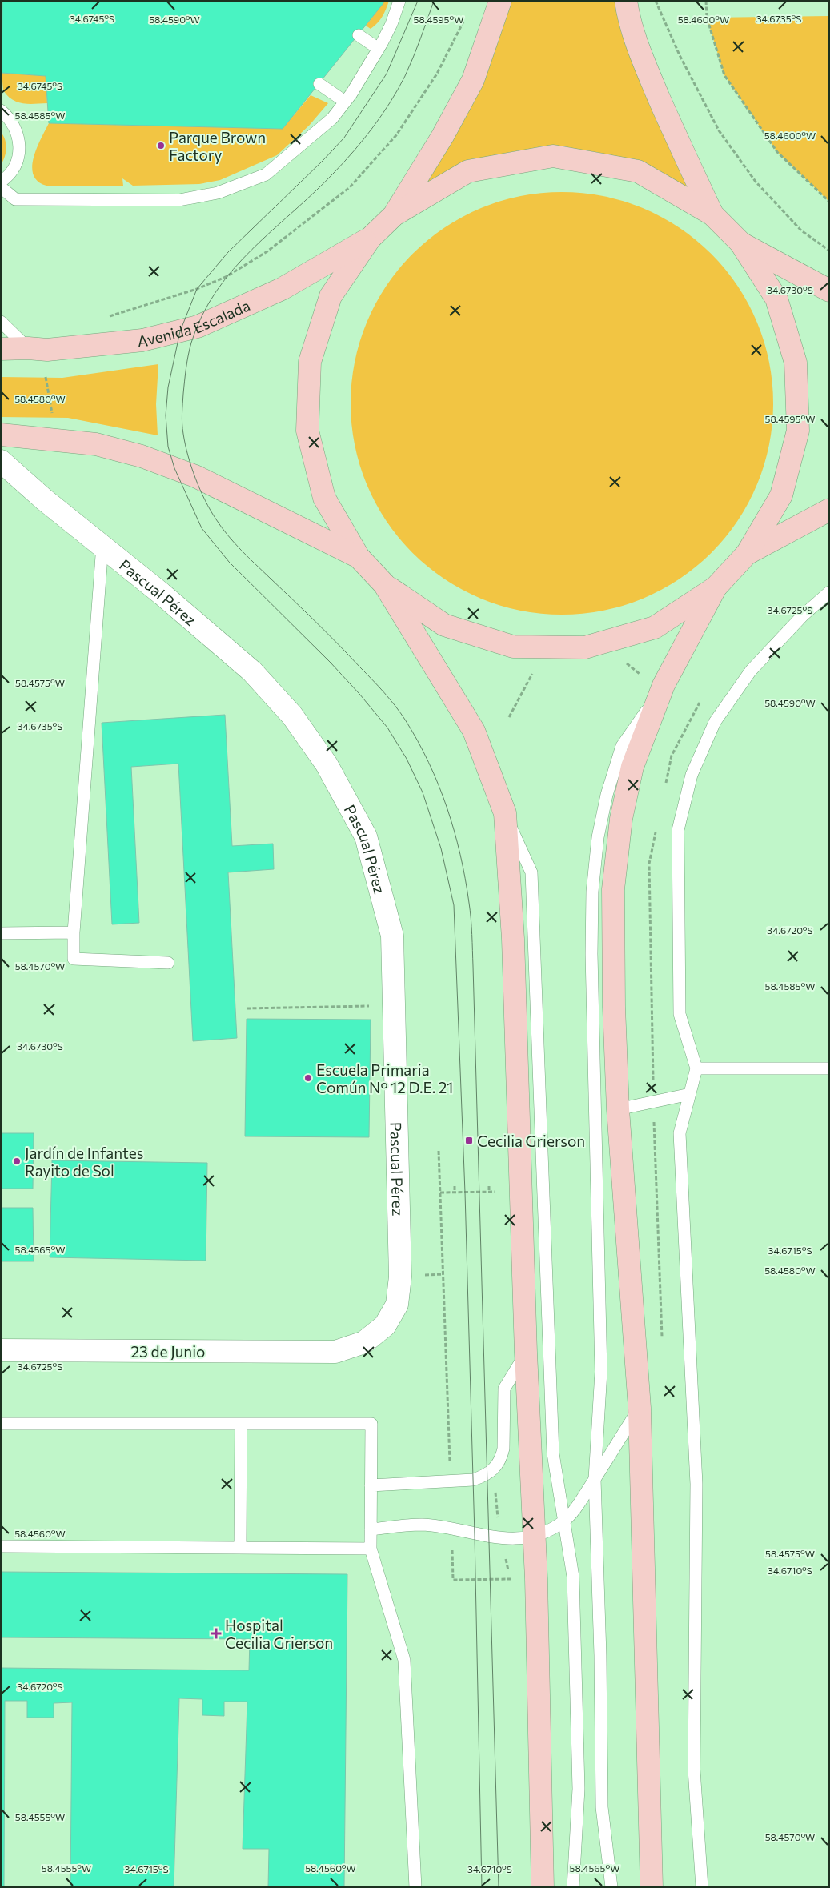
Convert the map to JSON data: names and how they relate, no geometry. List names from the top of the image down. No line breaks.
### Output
{"streets":{"main road":["Avenida Escalada"],"street":["Pascual Pérez","23 de Junio"]},"crossings":[["Pascual Pérez","23 de Junio"]],"places":{"other":["Parque Brown Factory","Escuela Primaria Común N° 12 D.E. 21","Jardín de Infantes Rayito de Sol"],"transit":["Cecilia Grierson"],"health":["Hospital Cecilia Grierson"]},"coordinates":["34.6745°S","34.6735°S","58.4590°W","58.4595°W","58.4600°W","58.4585°W","34.6730°S","58.4580°W","34.6725°S","58.4575°W","34.6720°S","58.4570°W","58.4565°W","34.6715°S","58.4560°W","34.6710°S","58.4555°W"]}
